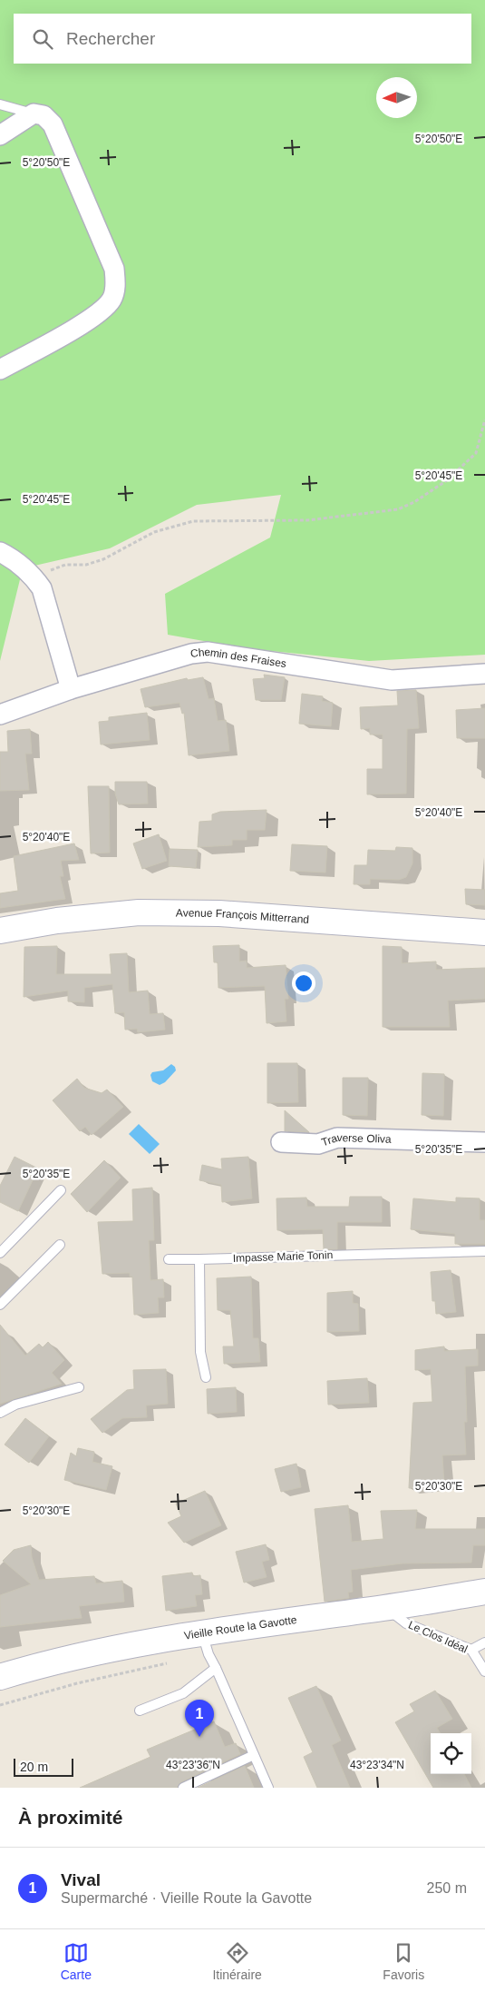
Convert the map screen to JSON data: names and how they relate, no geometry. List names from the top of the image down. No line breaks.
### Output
{"streets":{"street":["Chemin des Fraises","Avenue François Mitterrand","Traverse Oliva","Vieille Route la Gavotte"],"lane":["Impasse Marie Tonin","Le Clos Idéal"]},"crossings":[["Vieille Route la Gavotte","Le Clos Idéal"]],"scale_bar":"20 m","north":"left","page":{"search":"Rechercher","pins":"1","scale":"20 m","heading":"À proximité","list":[{"mark":"1","name":"Vival","note":"Supermarché · Vieille Route la Gavotte","value":"250 m"}],"nav":["Carte","Itinéraire","Favoris"]},"coordinates":["5°20'50\"E","5°20'45\"E","5°20'40\"E","5°20'35\"E","5°20'30\"E","43°23'36\"N","43°23'34\"N"]}
